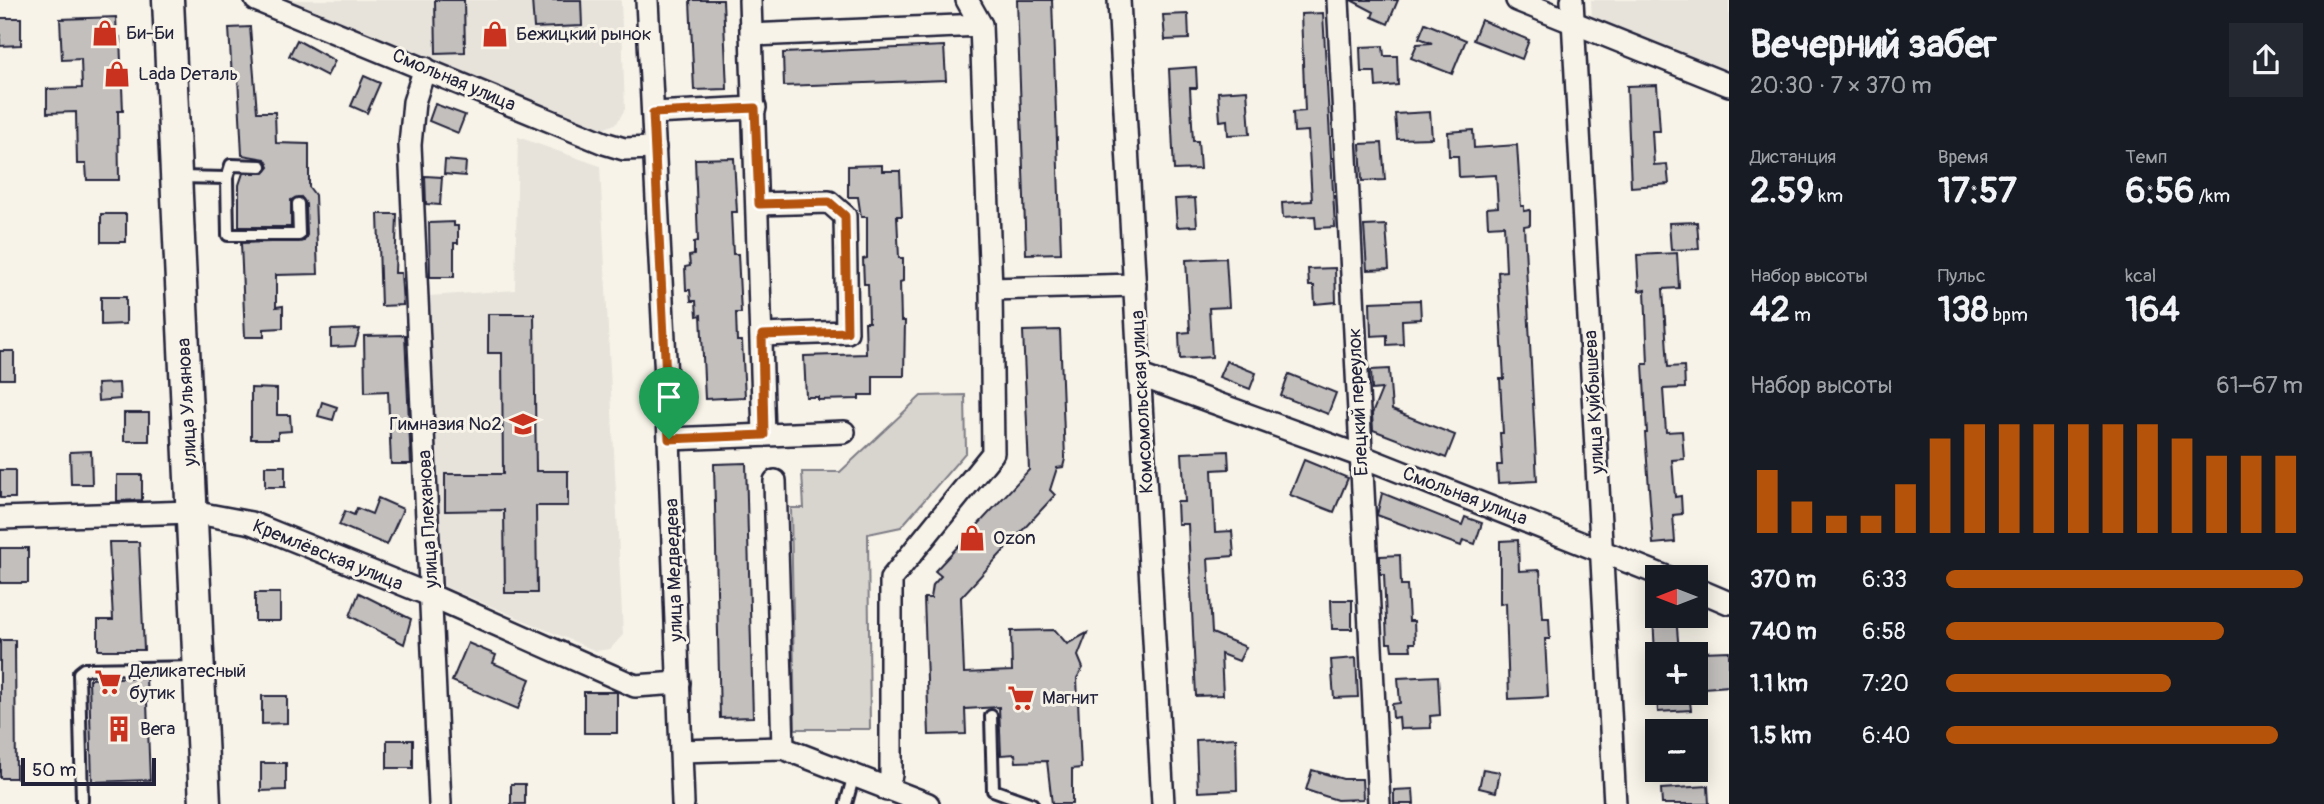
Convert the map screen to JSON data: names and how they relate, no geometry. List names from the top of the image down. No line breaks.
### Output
{"streets":{"main road":["улица Ульянова"],"street":["Смольная улица","Комсомольская улица","Елецкий переулок","улица Куйбышева","улица Плеханова","Кремлёвская улица","улица Медведева"]},"crossings":[["Смольная улица","Комсомольская улица"],["Смольная улица","Елецкий переулок"],["Смольная улица","улица Куйбышева"],["Смольная улица","улица Плеханова"],["Смольная улица","улица Медведева"],["улица Ульянова","Кремлёвская улица"],["улица Плеханова","Кремлёвская улица"],["Кремлёвская улица","улица Медведева"]],"places":{"shop":["Би-Би","Бежицкий рынок","Lada Dеталь","Ozon"],"school or university":["Гимназия №2"],"supermarket":["Деликатесный бутик","Магнит"],"building":["Вега"]},"scale_bar":"50 m","north":"left","page":{"heading":["Вечерний забег","20:30 · 7 × 370 m"],"stats":[["Дистанция","2.59 km"],["Время","17:57"],["Темп","6:56 /km"],["Набор высоты","42 m"],["Пульс","138 bpm"],["kcal","164"]],"chart":["Набор высоты","61–67 m"],"list":[{"name":"370 m","note":"6:33"},{"name":"740 m","note":"6:58"},{"name":"1.1 km","note":"7:20"},{"name":"1.5 km","note":"6:40"}],"map_buttons":["+","−"],"scale":"50 m"}}
